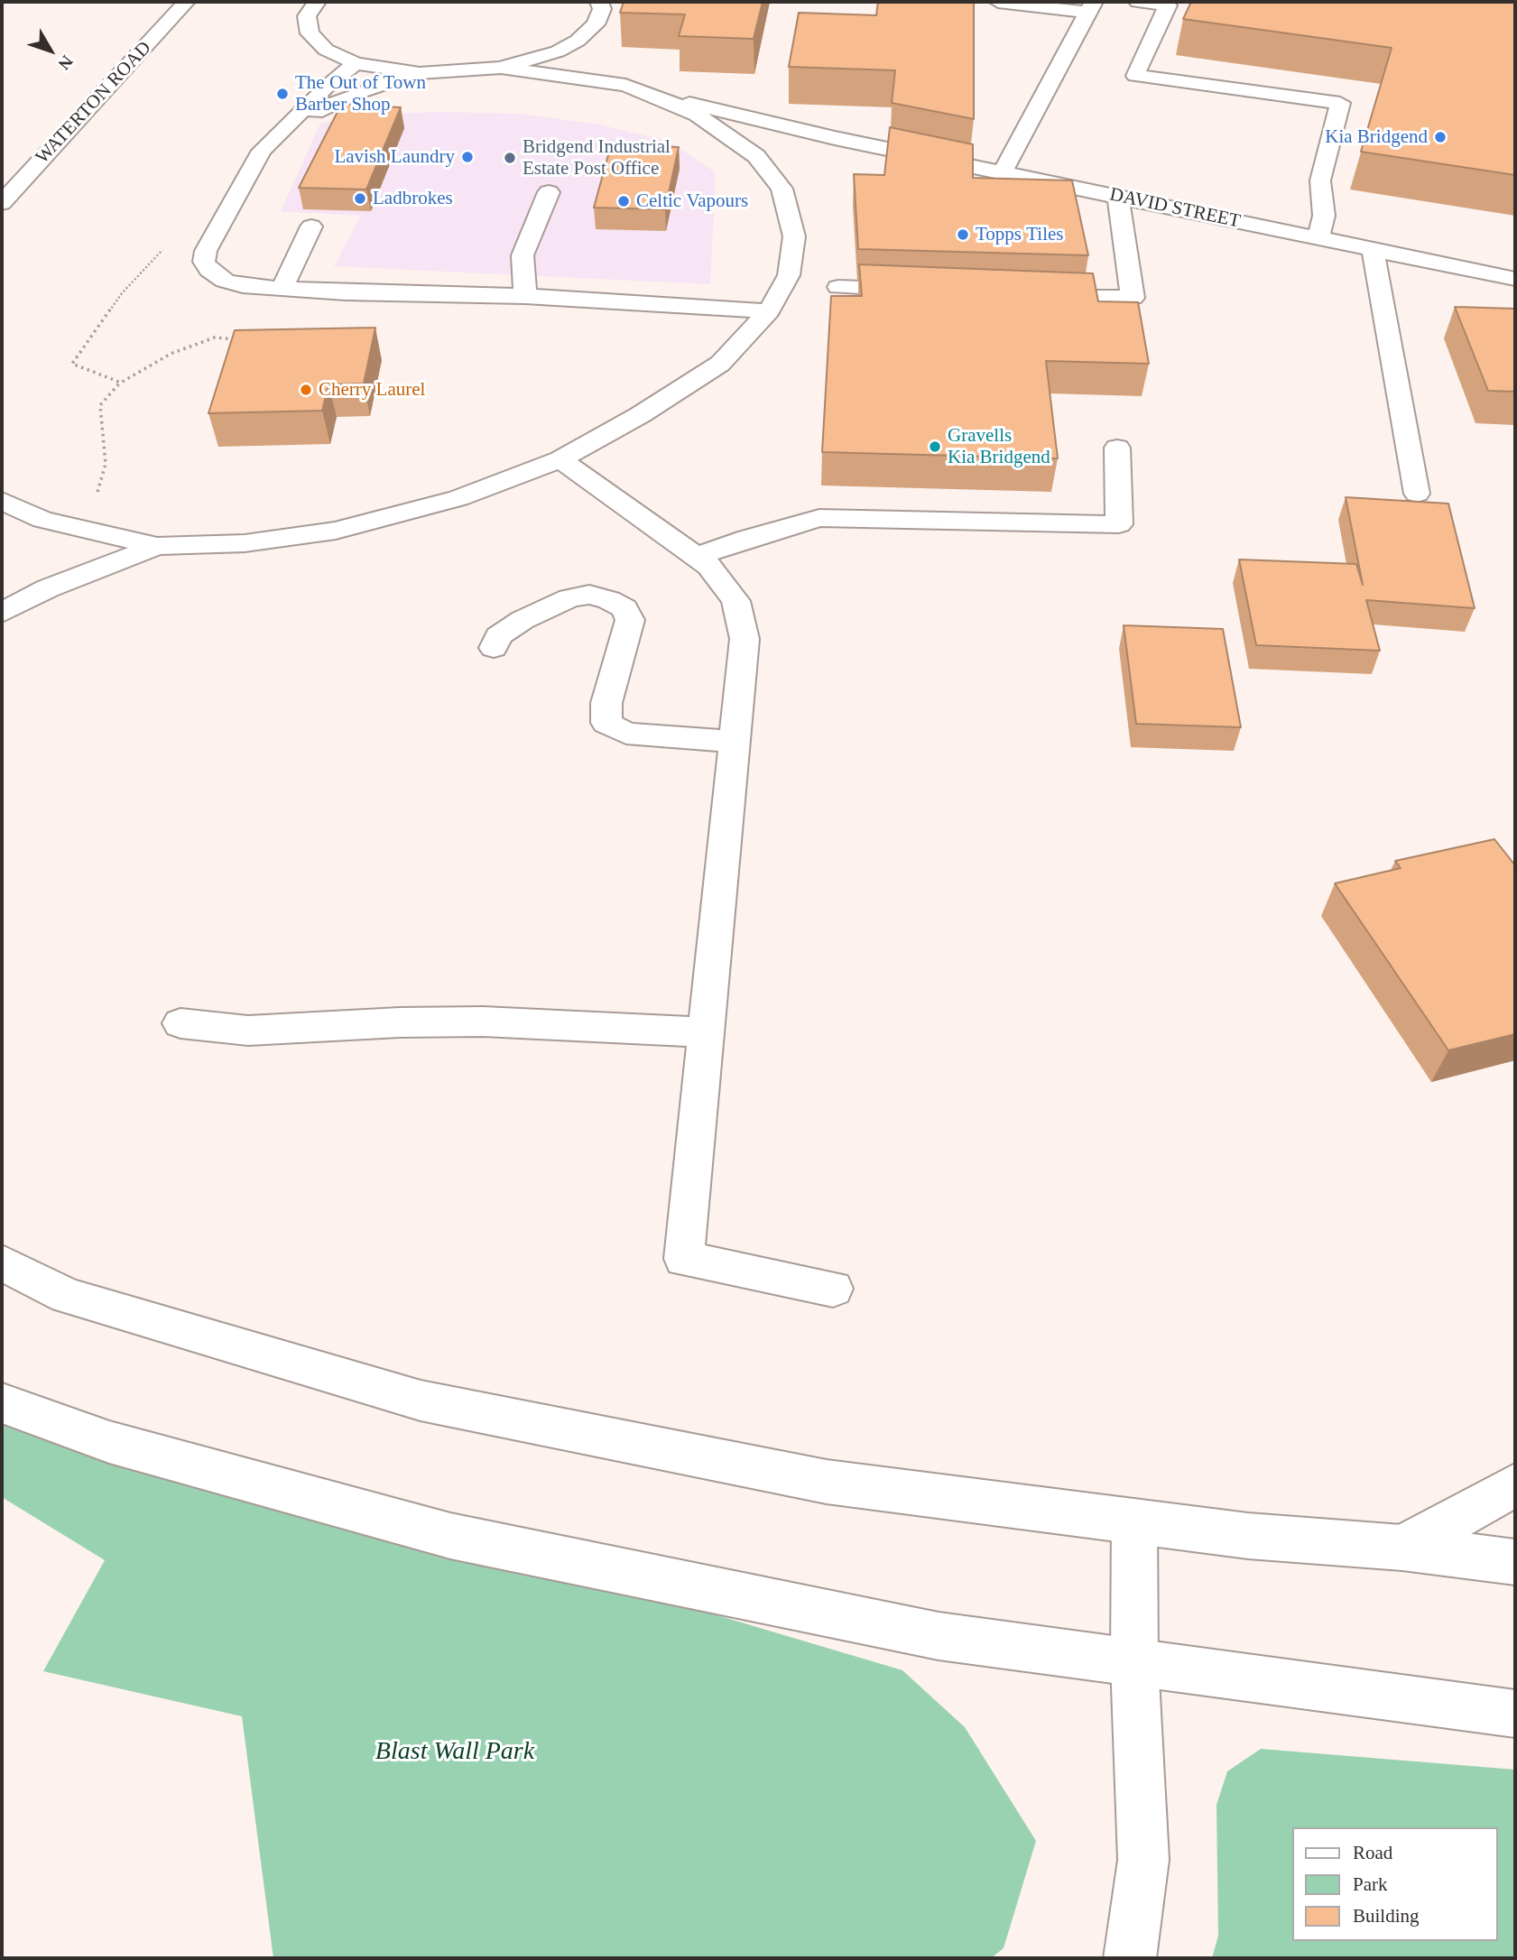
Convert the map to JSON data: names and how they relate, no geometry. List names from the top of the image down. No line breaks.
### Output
{"streets":{"street":["WATERTON ROAD","DAVID STREET"]},"parks":["Blast Wall Park"],"places":["The Out of Town Barber Shop","Kia Bridgend","Lavish Laundry","Bridgend Industrial Estate Post Office","Ladbrokes","Celtic Vapours","Topps Tiles","Cherry Laurel","Gravells Kia Bridgend"],"legend":["Road","Park","Building"],"north":"bottom right"}
